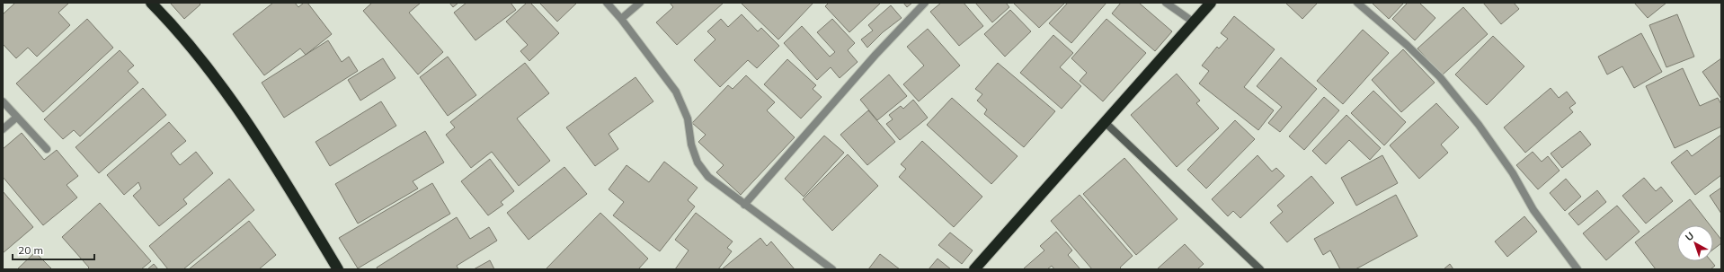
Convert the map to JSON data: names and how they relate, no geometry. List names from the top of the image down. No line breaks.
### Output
{"scale_bar":"20 m","north":"top left"}
